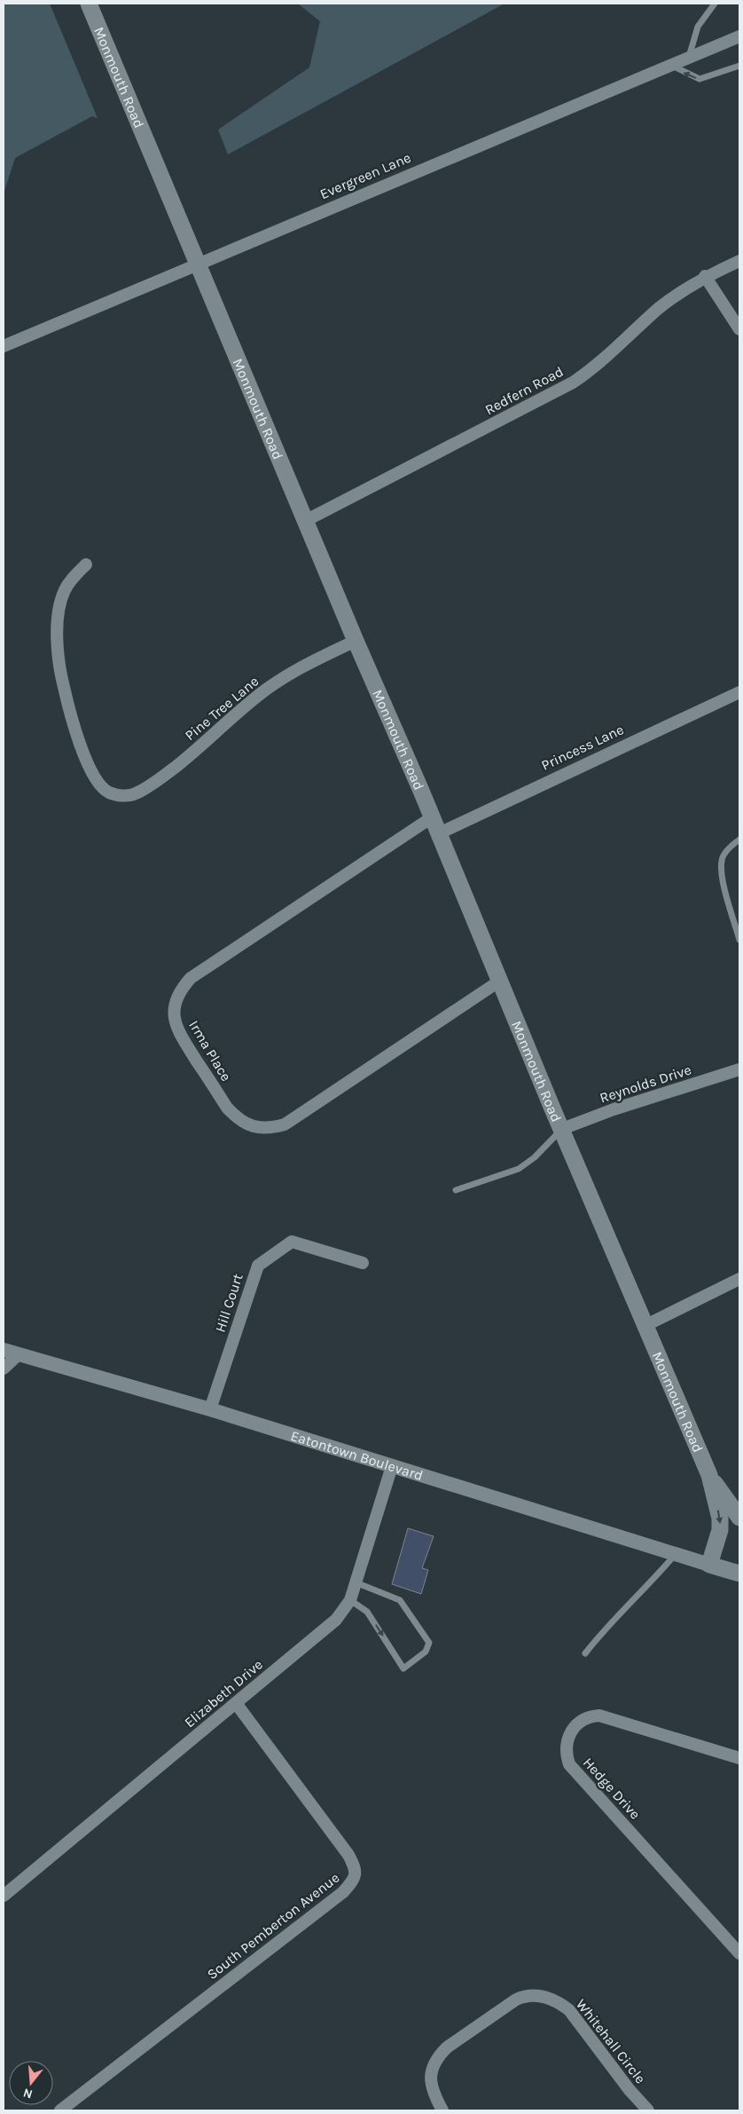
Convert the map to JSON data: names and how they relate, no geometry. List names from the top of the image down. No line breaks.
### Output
{"streets":{"main road":["Monmouth Road"],"street":["Evergreen Lane","Redfern Road","Pine Tree Lane","Princess Lane","Irma Place","Reynolds Drive","Hill Court","Eatontown Boulevard","Elizabeth Drive","Hedge Drive","South Pemberton Avenue","Whitehall Circle"]},"crossings":[["Monmouth Road","Evergreen Lane"],["Monmouth Road","Redfern Road"],["Monmouth Road","Pine Tree Lane"],["Monmouth Road","Princess Lane"],["Monmouth Road","Irma Place"],["Monmouth Road","Reynolds Drive"],["Monmouth Road","Eatontown Boulevard"],["Princess Lane","Irma Place"],["Hill Court","Eatontown Boulevard"],["Eatontown Boulevard","Elizabeth Drive"],["Elizabeth Drive","South Pemberton Avenue"]],"north":"bottom"}
